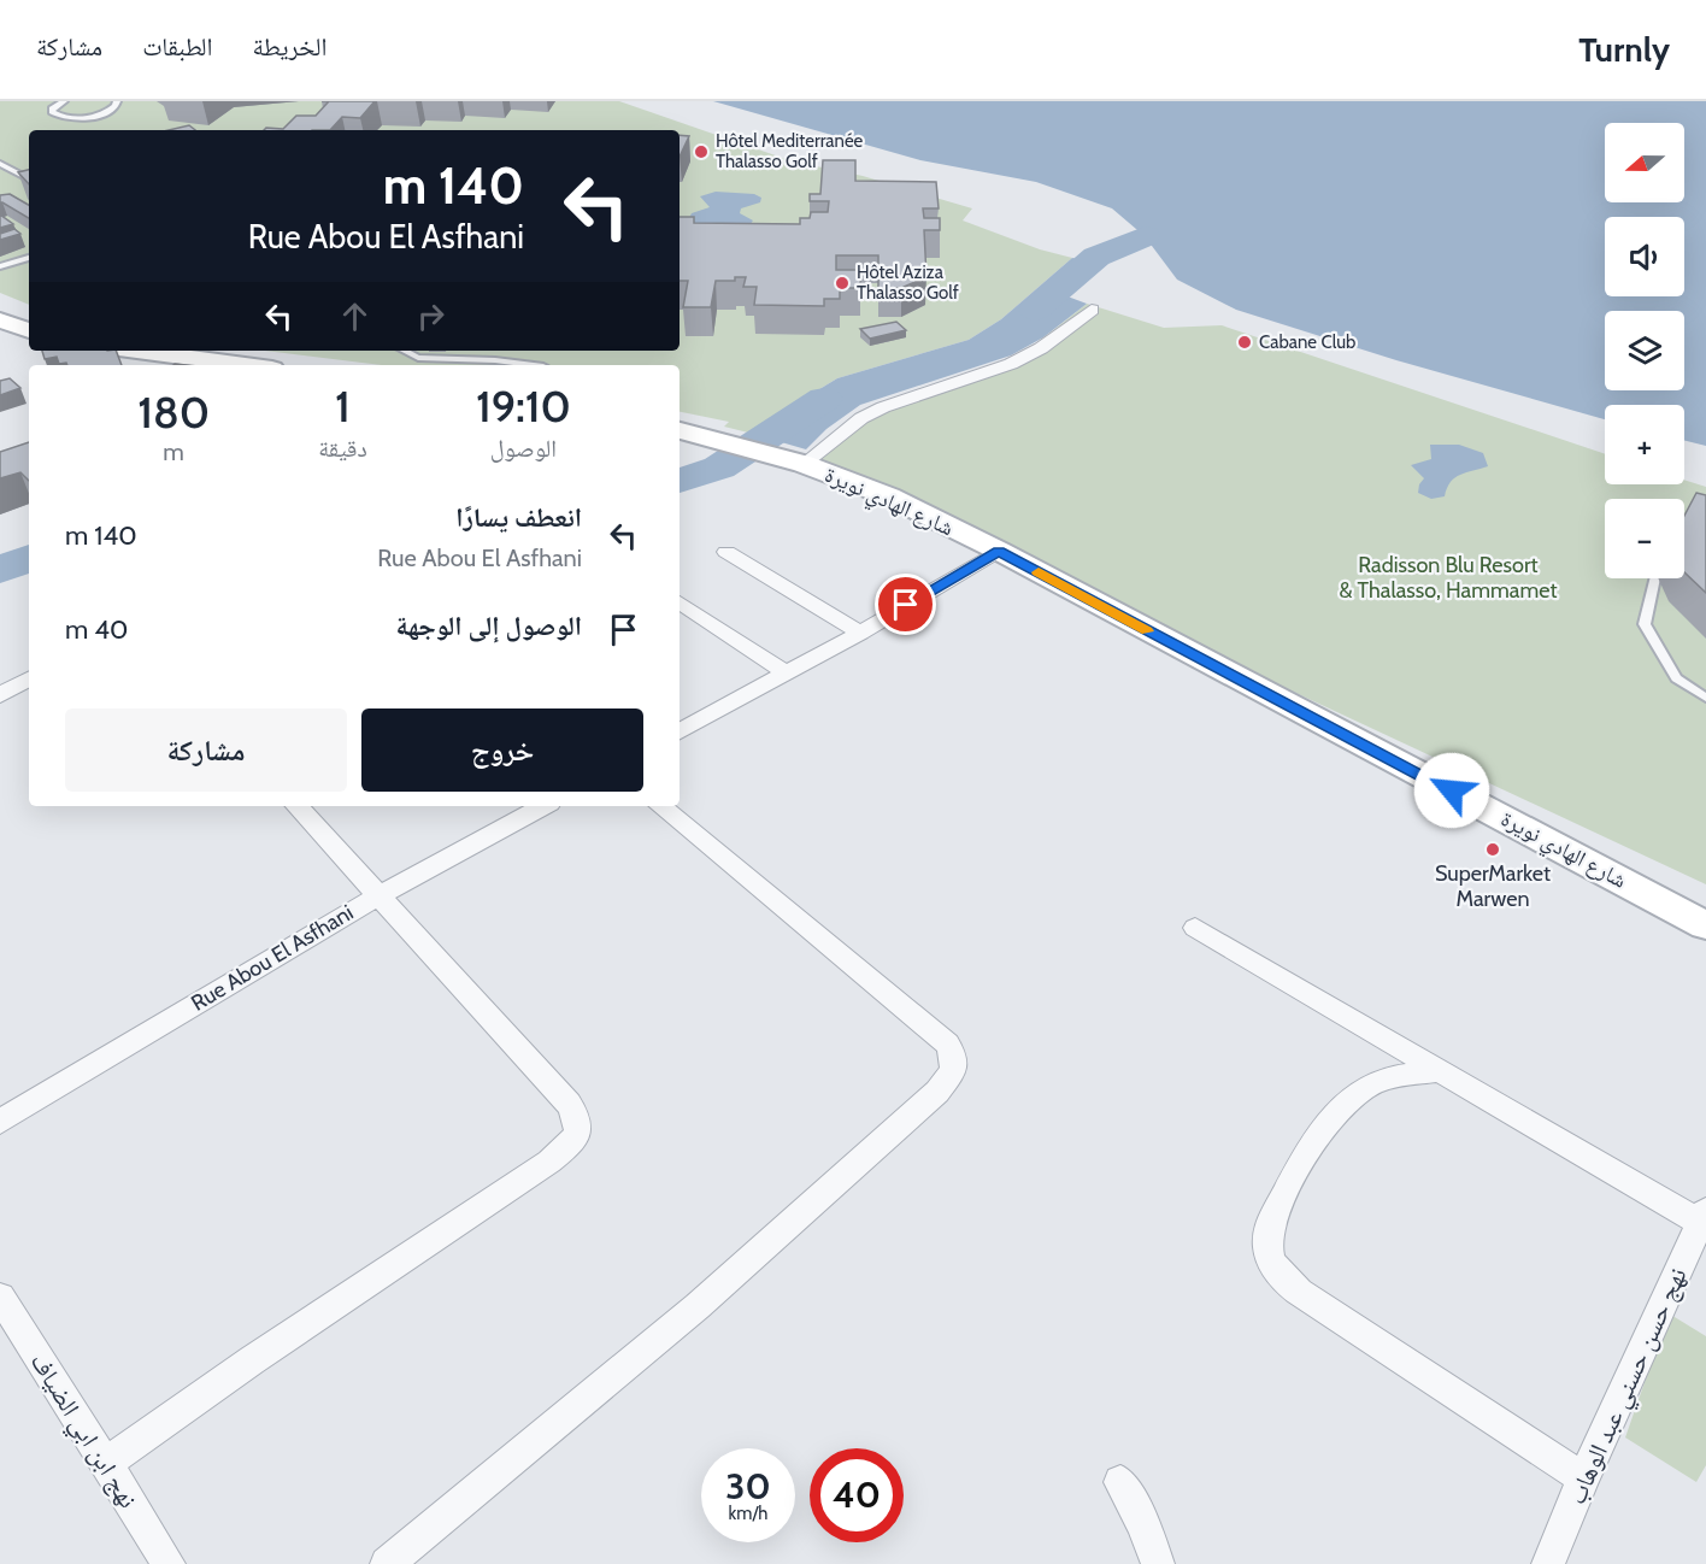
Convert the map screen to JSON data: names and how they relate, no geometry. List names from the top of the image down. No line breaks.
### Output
{"streets":{"street":["شارع الهادي نويرة","Rue Abou El Asfhani","نهج حسن حسني عبد الوهاب","نهج ابن ابي الضياف"]},"parks":["Radisson Blu Resort & Thalasso, Hammamet"],"places":["Hôtel Mediterranée Thalasso Golf","Hôtel Aziza Thalasso Golf","Cabane Club","SuperMarket Marwen"],"north":"left","page":{"header":"Turnly","nav":["الخريطة","الطبقات","مشاركة"],"map_buttons":["+","−"],"turn":["140 m","Rue Abou El Asfhani"],"eta":["19:10","الوصول","1","دقيقة","180","m"],"list":[{"name":"انعطف يسارًا","note":"Rue Abou El Asfhani","value":"140 m"},{"name":"الوصول إلى الوجهة","value":"40 m"}],"buttons":["خروج","مشاركة"],"speed":"30 km/h","limit":"40"}}
